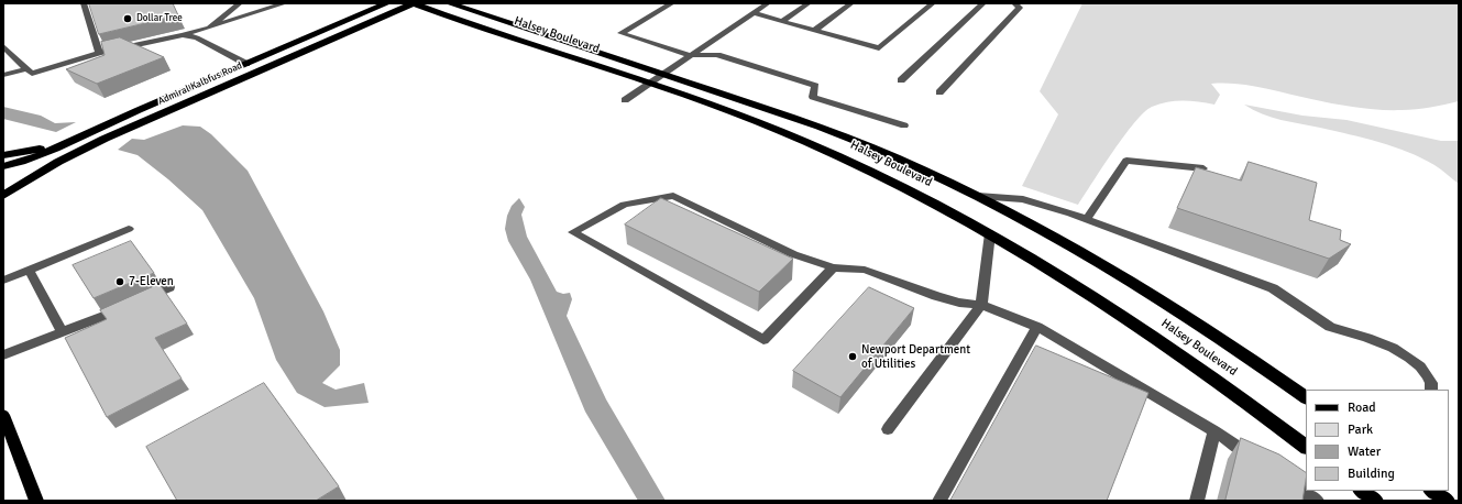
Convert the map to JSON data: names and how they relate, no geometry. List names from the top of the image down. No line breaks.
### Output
{"streets":{"highway":["Halsey Boulevard","Admiral Kalbfus Road"]},"crossings":[["Halsey Boulevard","Admiral Kalbfus Road"]],"places":["Dollar Tree","7-Eleven","Newport Department of Utilities"],"legend":["Road","Park","Water","Building"]}
